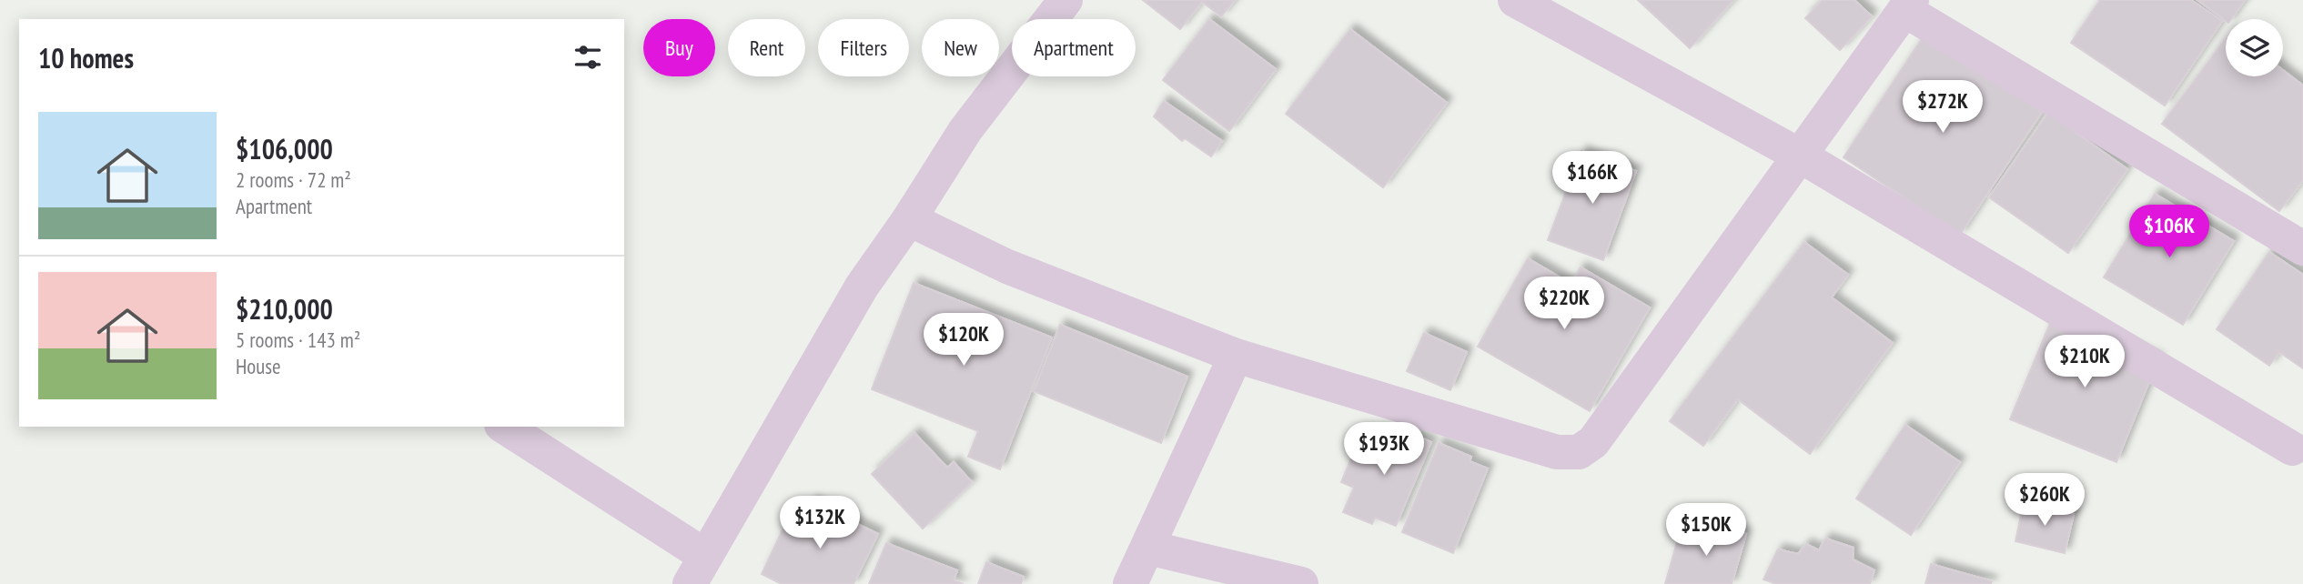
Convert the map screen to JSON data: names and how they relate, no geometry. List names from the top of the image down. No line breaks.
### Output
{"page":{"chip":["Buy","Rent","Filters","New","Apartment"],"heading":"10 homes","price":["$272K","$166K","$106K","$220K","$120K","$210K","$193K","$260K","$132K","$150K"],"list":[{"name":"$106,000","note":"2 rooms · 72 m² · Apartment"},{"name":"$210,000","note":"5 rooms · 143 m² · House"}]}}
